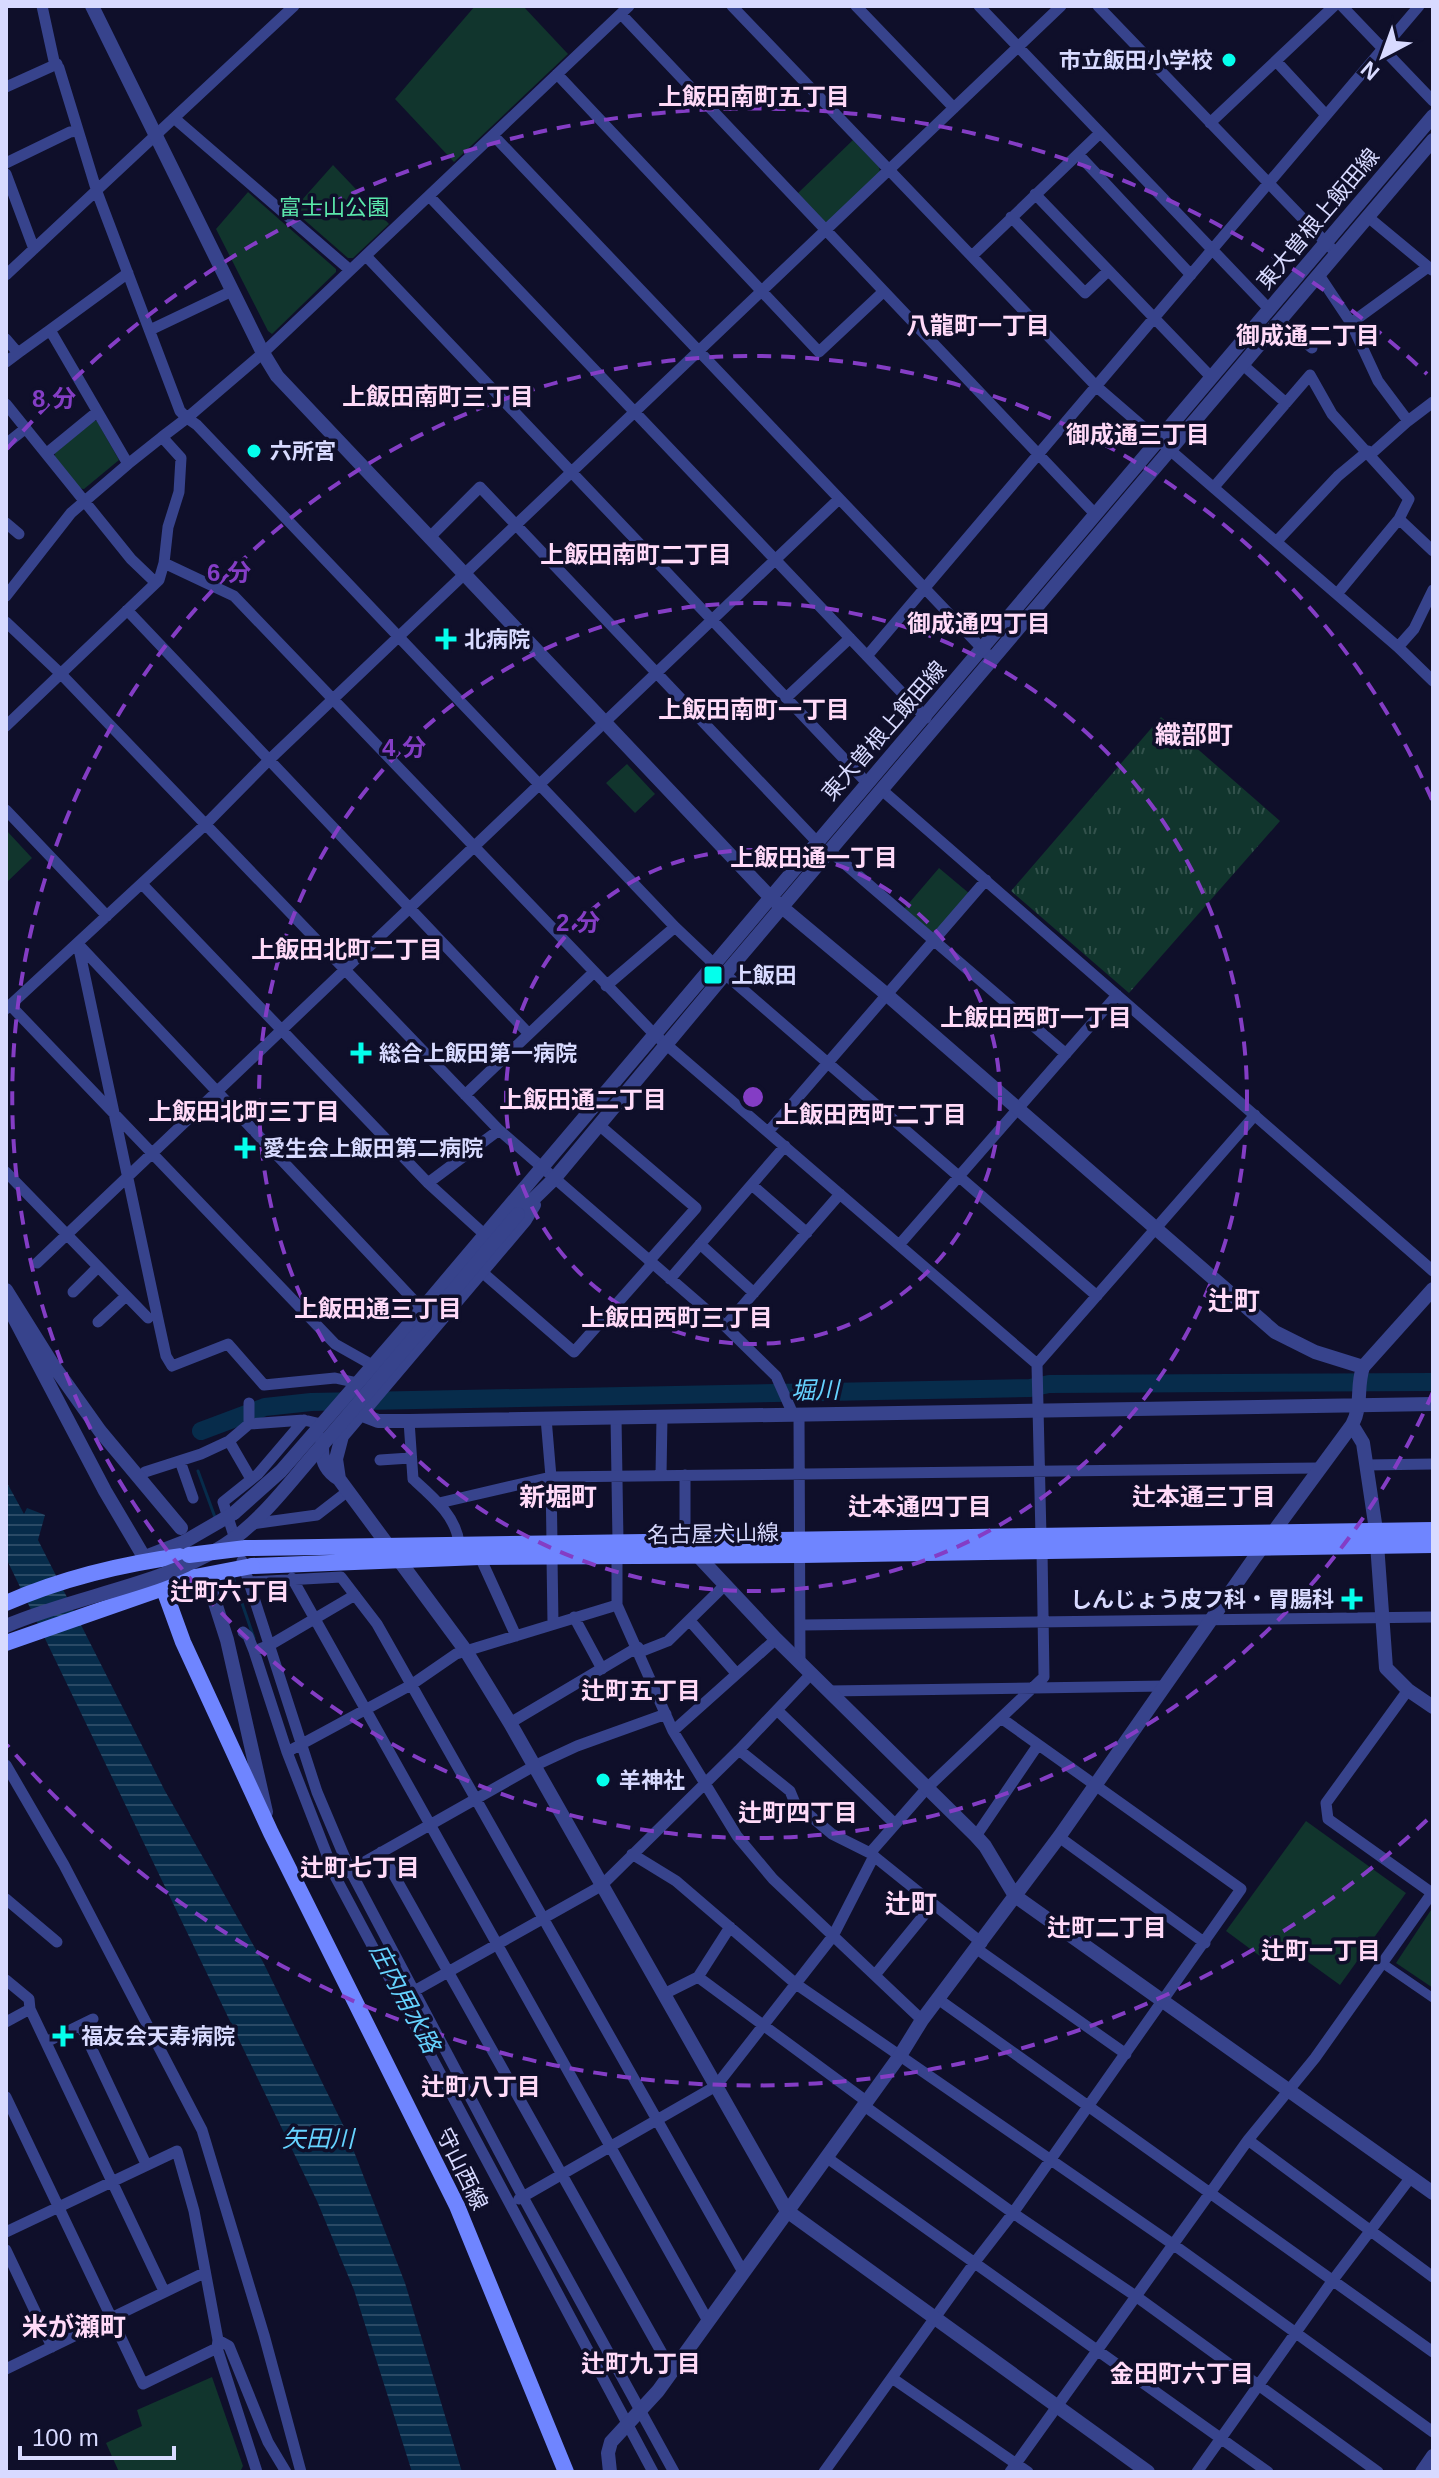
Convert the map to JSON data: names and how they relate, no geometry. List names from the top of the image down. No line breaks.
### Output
{"streets":{"main road":["名古屋犬山線","守山西線"],"street":["東大曽根上飯田線"]},"crossings":[["名古屋犬山線","守山西線"]],"districts":["上飯田南町五丁目","八龍町一丁目","御成通二丁目","上飯田南町三丁目","御成通三丁目","上飯田南町二丁目","御成通四丁目","上飯田南町一丁目","織部町","上飯田通一丁目","上飯田北町二丁目","上飯田西町一丁目","上飯田通二丁目","上飯田北町三丁目","上飯田西町二丁目","辻町","上飯田通三丁目","上飯田西町三丁目","辻本通三丁目","新堀町","辻本通四丁目","辻町六丁目","辻町五丁目","辻町四丁目","辻町七丁目","辻町","辻町二丁目","辻町一丁目","辻町八丁目","米が瀬町","辻町九丁目","金田町六丁目"],"water":["堀川","庄内用水路","矢田川"],"parks":["富士山公園"],"places":{"other":["市立飯田小学校","六所宮","羊神社"],"health":["北病院","総合上飯田第一病院","愛生会上飯田第二病院","しんじょう皮フ科・胃腸科","福友会天寿病院"],"transit":["上飯田"]},"scale_bar":"100 m","north":"bottom left","rings":["8 分","6 分","4 分","2 分"]}
